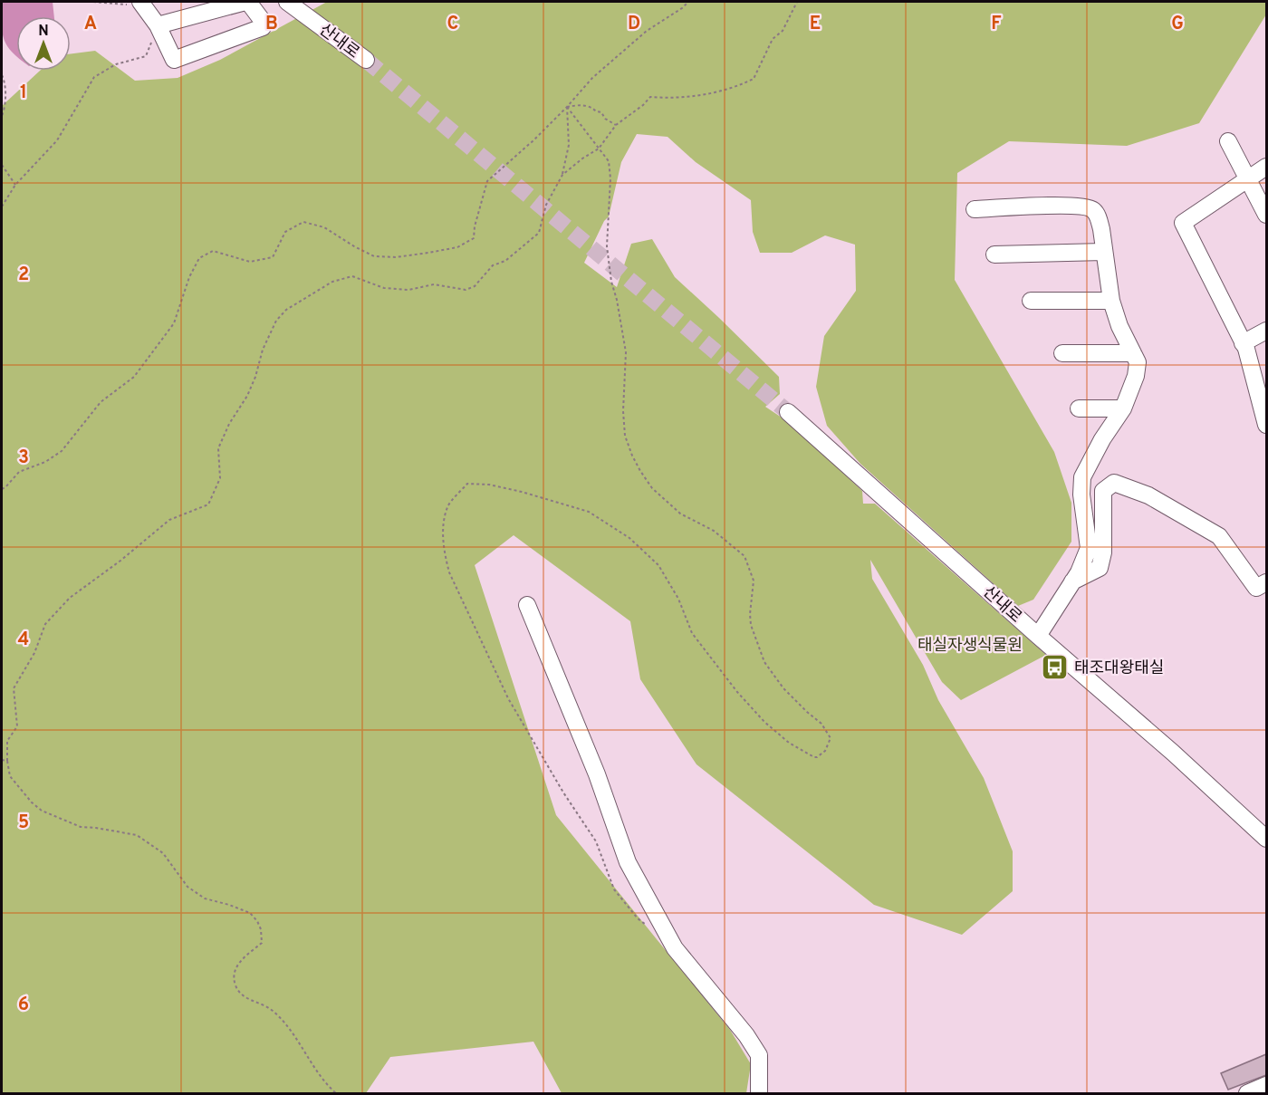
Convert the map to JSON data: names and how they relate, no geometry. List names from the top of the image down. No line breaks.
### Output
{"streets":{"street":["산내로"]},"parks":["태실자생식물원"],"places":{"bus stop":["태조대왕태실"]},"north":"top","grid":{"columns":["A","B","C","D","E","F","G"],"rows":["1","2","3","4","5","6"]}}
